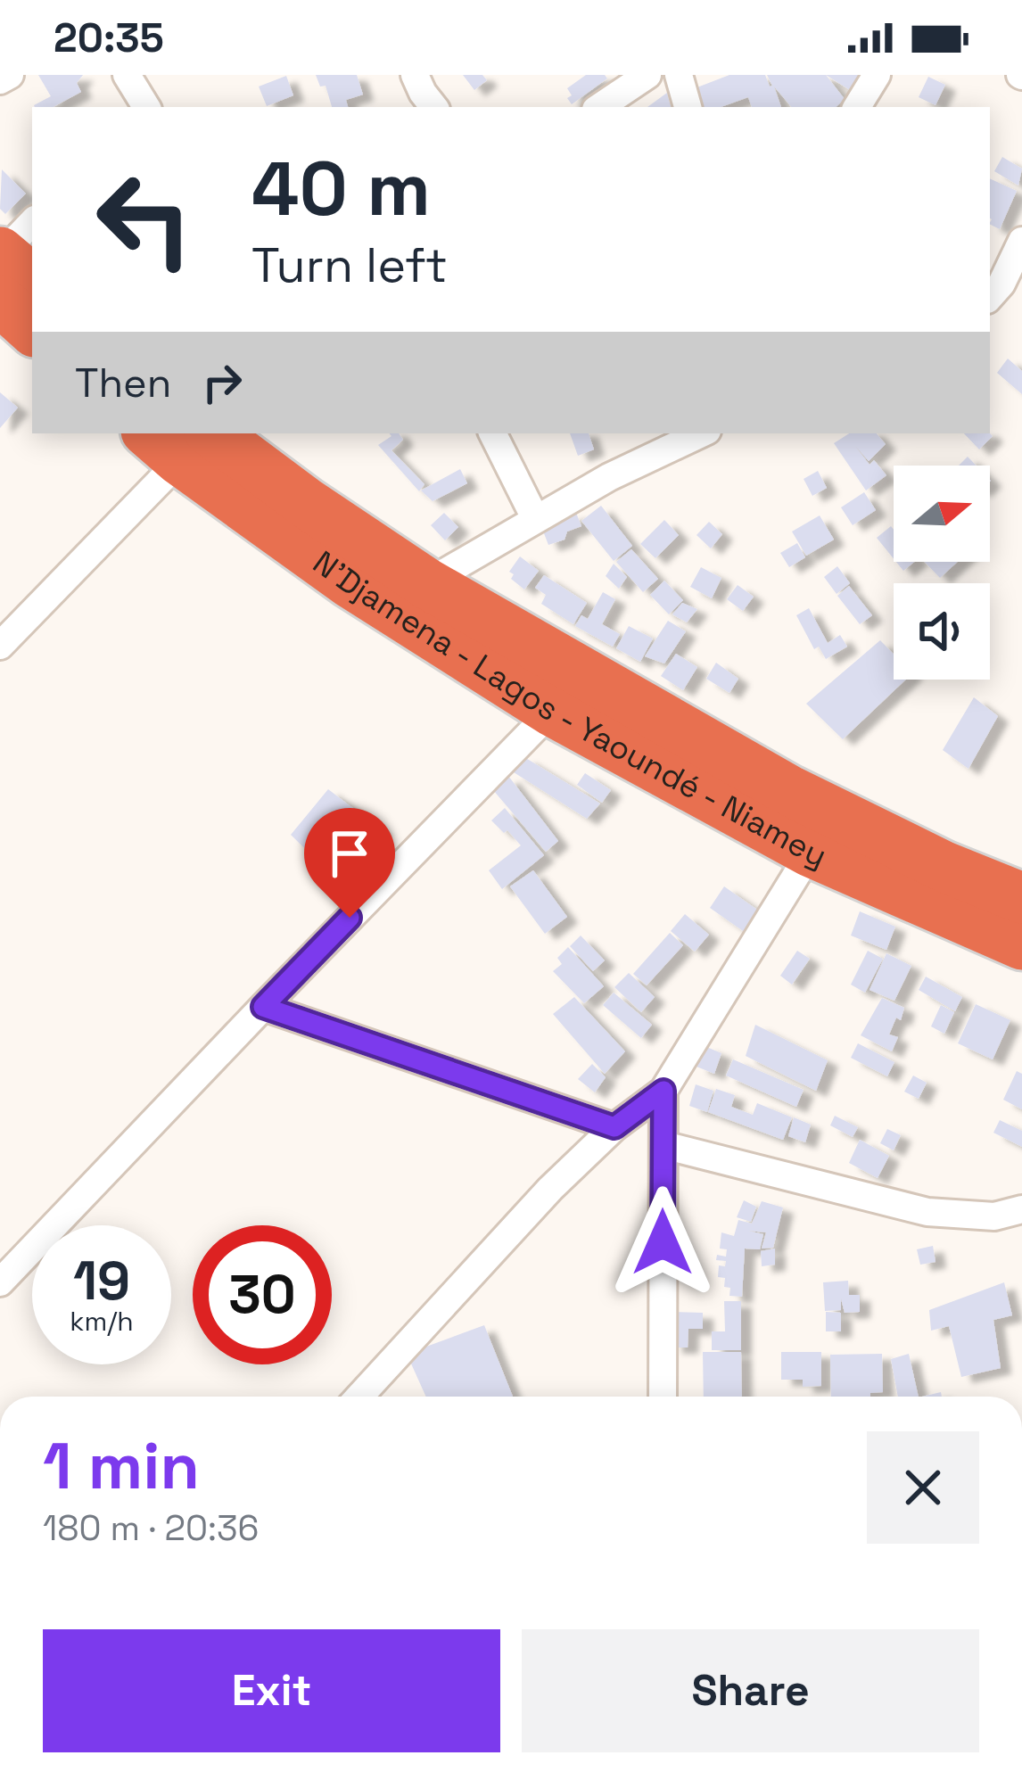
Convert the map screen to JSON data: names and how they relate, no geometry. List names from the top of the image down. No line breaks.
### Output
{"streets":{"highway":["N'Djamena - Lagos - Yaoundé - Niamey"]},"north":"right","page":{"status":"20:35","turn":["40 m","Turn left"],"then":"Then","speed":"19 km/h","limit":"30","heading":["1 min","180 m · 20:36"],"buttons":["Exit","Share"]}}
